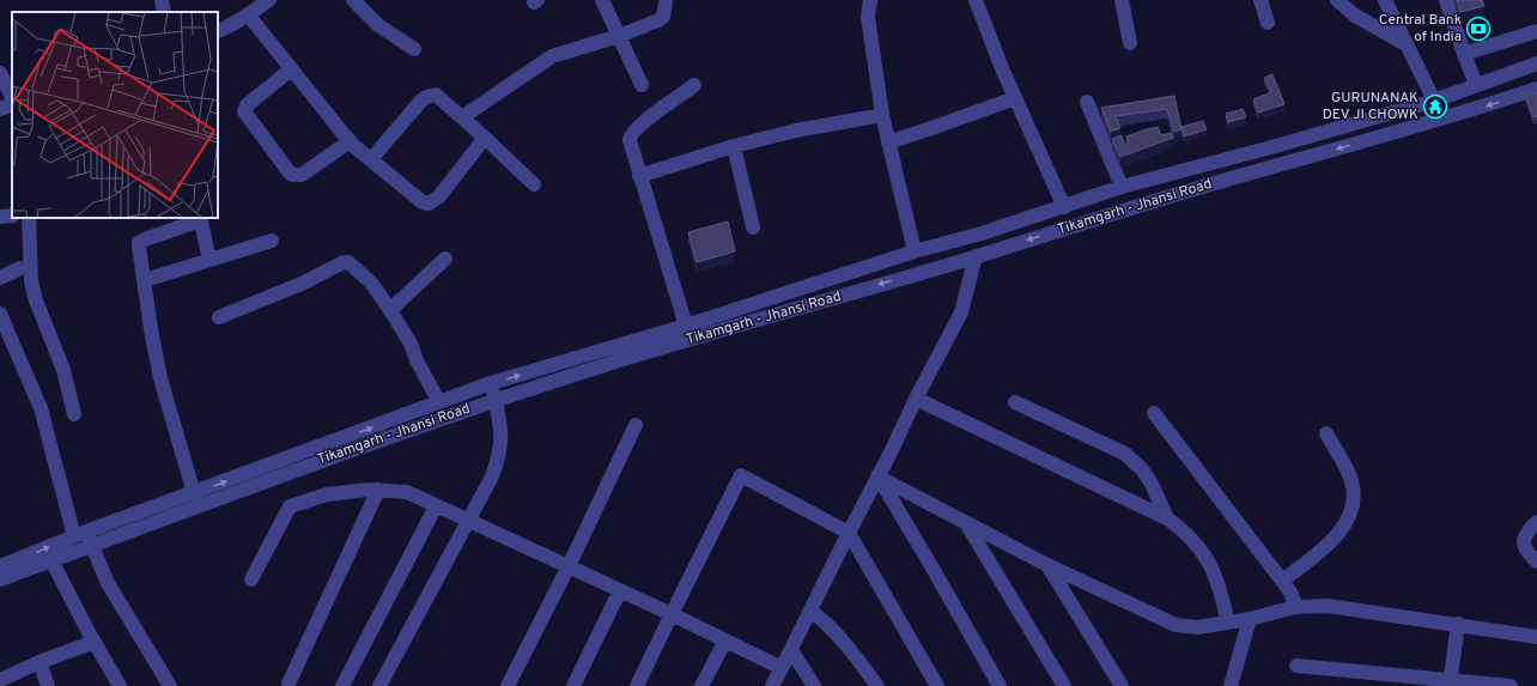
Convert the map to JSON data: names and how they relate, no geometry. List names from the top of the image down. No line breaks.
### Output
{"streets":{"street":["Tikamgarh - Jhansi Road"]},"places":{"bank":["Central Bank of India"],"temple":["GURUNANAK DEV JI CHOWK"]}}
